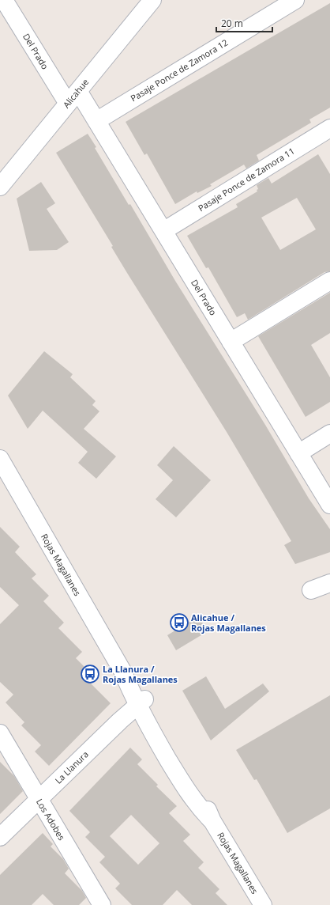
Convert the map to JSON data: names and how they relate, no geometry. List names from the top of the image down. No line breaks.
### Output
{"streets":{"street":["Del Prado","Pasaje Ponce de Zamora 12","Alicahue","Pasaje Ponce de Zamora 11","Rojas Magallanes","La Llanura","Los Adobes"]},"crossings":[["Del Prado","Pasaje Ponce de Zamora 12"],["Del Prado","Alicahue"],["Del Prado","Pasaje Ponce de Zamora 11"],["Rojas Magallanes","La Llanura"],["La Llanura","Los Adobes"]],"places":{"bus stop":["Alicahue / Rojas Magallanes","La Llanura / Rojas Magallanes"]},"scale_bar":"20 m"}
